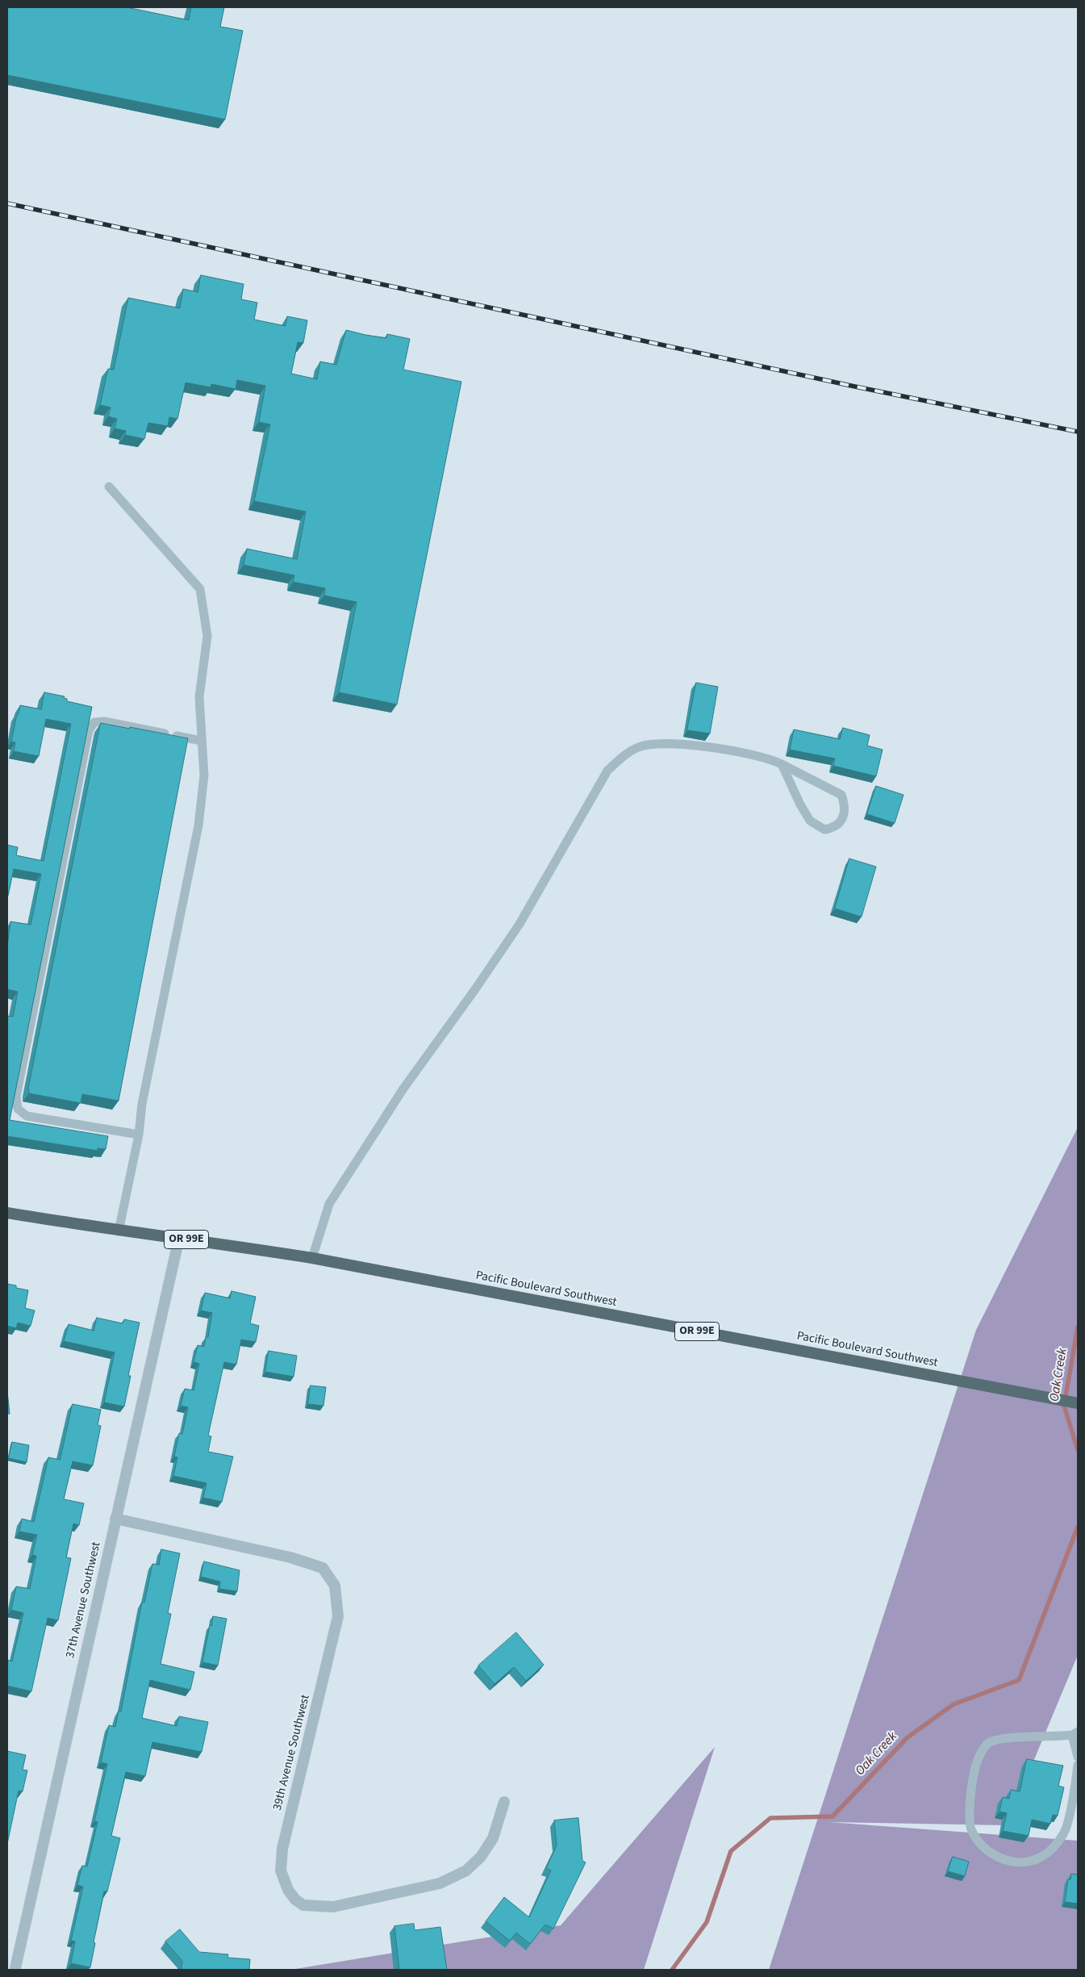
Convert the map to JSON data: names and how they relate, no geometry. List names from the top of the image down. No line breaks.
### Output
{"streets":{"main road":["OR 99E","Pacific Boulevard Southwest"],"street":["37th Avenue Southwest","39th Avenue Southwest"]},"crossings":[["Pacific Boulevard Southwest","37th Avenue Southwest"],["37th Avenue Southwest","39th Avenue Southwest"]],"water":["Oak Creek"]}
